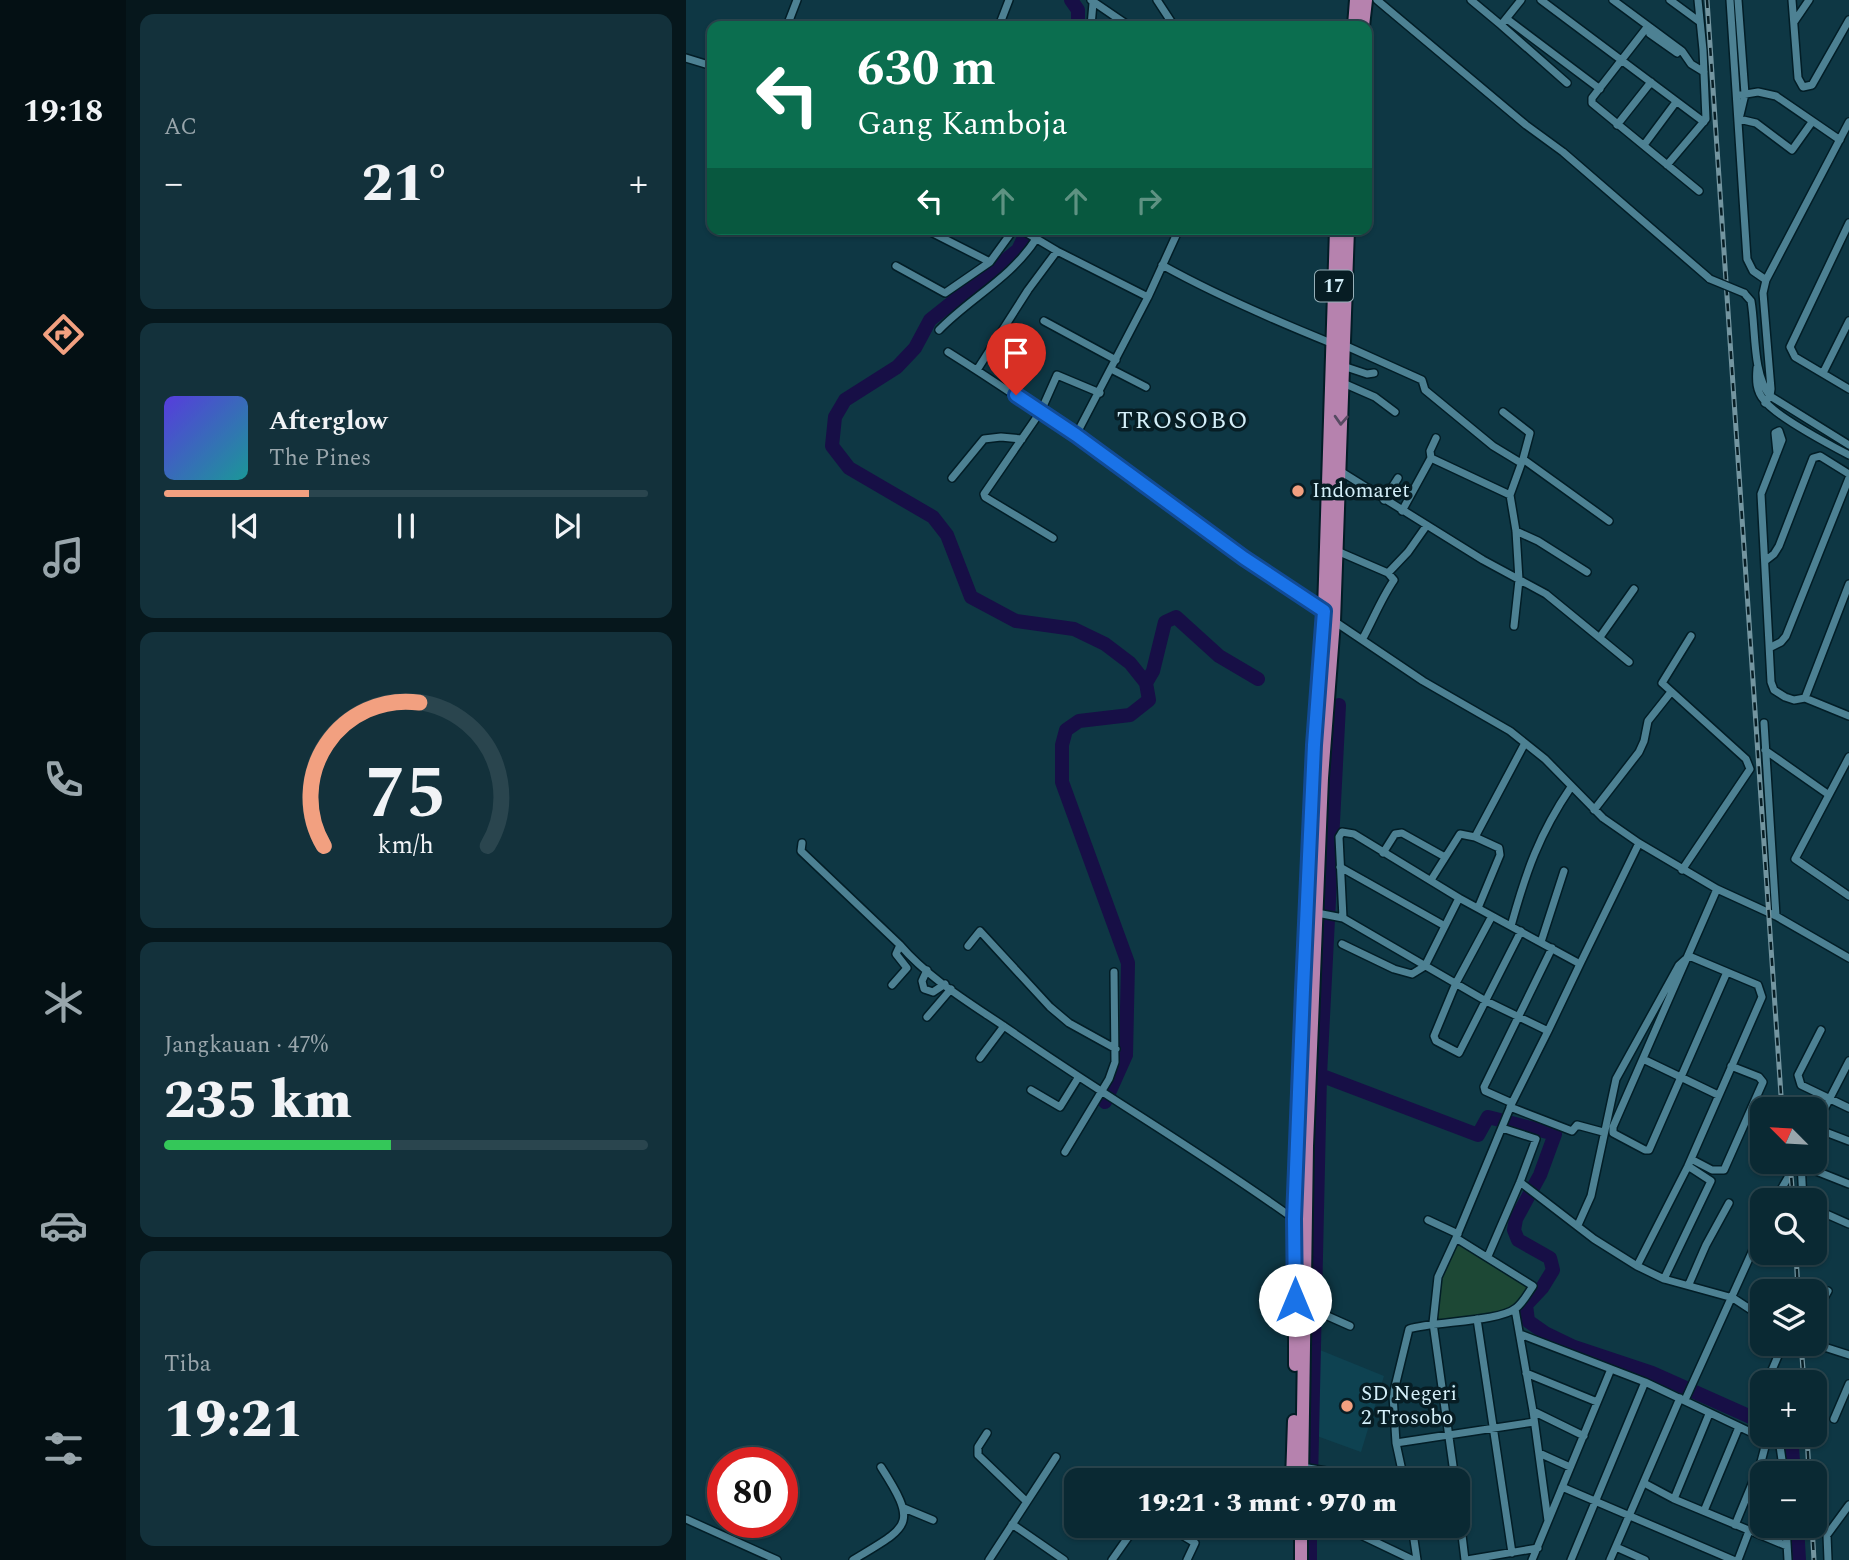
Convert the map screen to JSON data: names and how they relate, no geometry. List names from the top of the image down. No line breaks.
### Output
{"streets":{"highway":["17"]},"districts":["TROSOBO"],"places":["Indomaret","SD Negeri 2 Trosobo"],"north":"top left","page":{"tabs":"19:18","tile":["AC",["Jangkauan · 47%","235 km"],["Tiba","19:21"]],"turn":["630 m","Gang Kamboja"],"heat":["−","21°","+"],"song":["Afterglow","The Pines"],"map_buttons":["+","−"],"limit":"80","trip":"19:21 · 3 mnt · 970 m","gauge":["75","km/h"]}}
